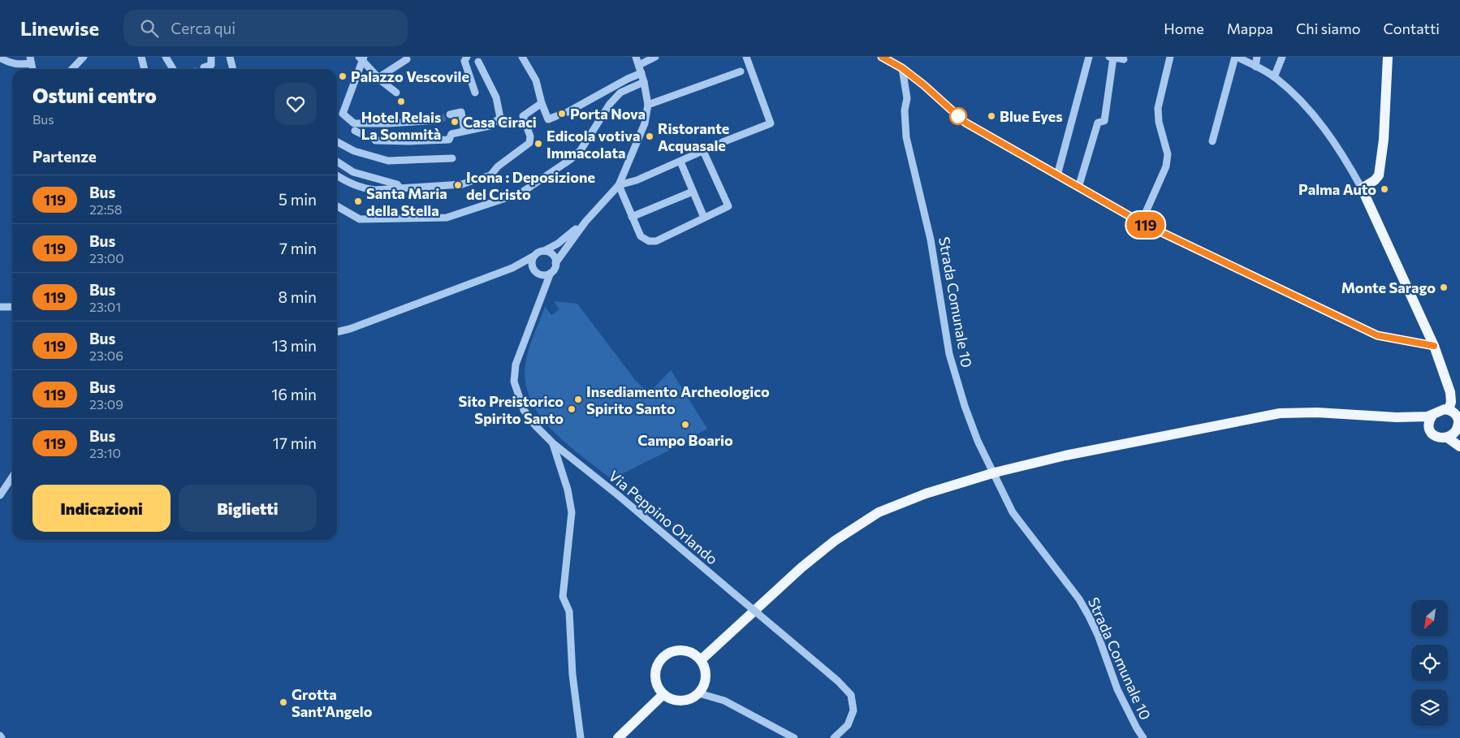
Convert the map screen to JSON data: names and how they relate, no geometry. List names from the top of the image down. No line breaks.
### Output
{"streets":{"street":["Strada Comunale 10","Via Peppino Orlando"]},"places":["Palazzo Vescovile","Hotel Relais La Sommità","Porta Nova","Blue Eyes","Casa Ciraci","Ristorante Acquasale","Edicola votiva Immacolata","Icona : Deposizione del Cristo","Palma Auto","Santa Maria della Stella","Monte Sarago","Insediamento Archeologico Spirito Santo","Sito Preistorico Spirito Santo","Campo Boario","Grotta Sant'Angelo"],"lines":["bus line 119"],"north":"bottom left","page":{"header":"Linewise","search":"Cerca qui","nav":["Home","Mappa","Chi siamo","Contatti"],"on_map":"119","heading":[["Ostuni centro","Bus"],"Partenze"],"list":[{"mark":"119","name":"Bus","note":"22:58","value":"5 min"},{"mark":"119","name":"Bus","note":"23:00","value":"7 min"},{"mark":"119","name":"Bus","note":"23:01","value":"8 min"},{"mark":"119","name":"Bus","note":"23:06","value":"13 min"},{"mark":"119","name":"Bus","note":"23:09","value":"16 min"},{"mark":"119","name":"Bus","note":"23:10","value":"17 min"}],"buttons":["Indicazioni","Biglietti"]}}
